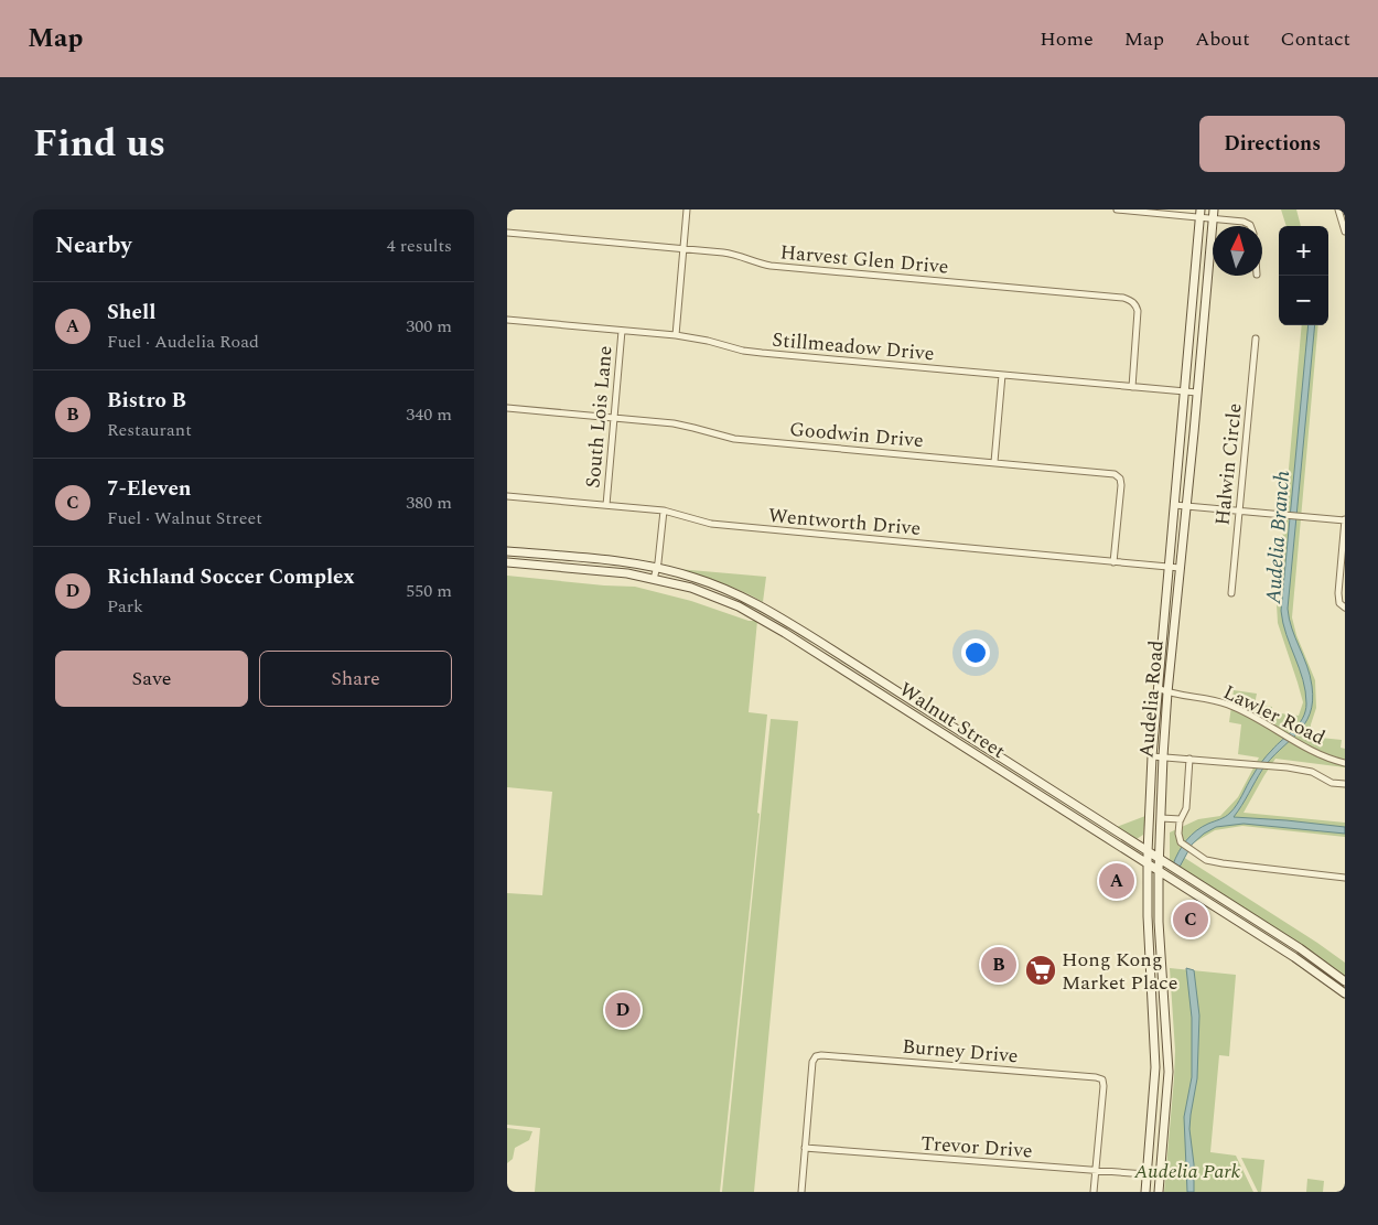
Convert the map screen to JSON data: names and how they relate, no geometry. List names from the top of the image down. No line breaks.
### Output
{"streets":{"main road":["Audelia Road","Walnut Street"],"street":["Harvest Glen Drive","Stillmeadow Drive","South Lois Lane","Goodwin Drive","Halwin Circle","Wentworth Drive","Lawler Road","Burney Drive","Trevor Drive"]},"crossings":[["Harvest Glen Drive","Stillmeadow Drive"],["Stillmeadow Drive","South Lois Lane"],["Stillmeadow Drive","Audelia Road"],["South Lois Lane","Goodwin Drive"],["South Lois Lane","Wentworth Drive"],["Goodwin Drive","Wentworth Drive"],["Wentworth Drive","Audelia Road"],["Audelia Road","Lawler Road"],["Audelia Road","Walnut Street"],["Audelia Road","Trevor Drive"],["Burney Drive","Trevor Drive"]],"water":["Audelia Branch"],"parks":["Audelia Park"],"places":{"supermarket":["Hong Kong Market Place"]},"north":"top","page":{"header":"Map","nav":["Home","Map","About","Contact"],"title":"Find us","buttons":["Directions",["Save","Share"]],"heading":["Nearby","4 results"],"map_buttons":["+","−"],"list":[{"mark":"A","name":"Shell","note":"Fuel · Audelia Road","value":"300 m"},{"mark":"B","name":"Bistro B","note":"Restaurant","value":"340 m"},{"mark":"C","name":"7-Eleven","note":"Fuel · Walnut Street","value":"380 m"},{"mark":"D","name":"Richland Soccer Complex","note":"Park","value":"550 m"}],"pins":["A","C","B","D"]}}
